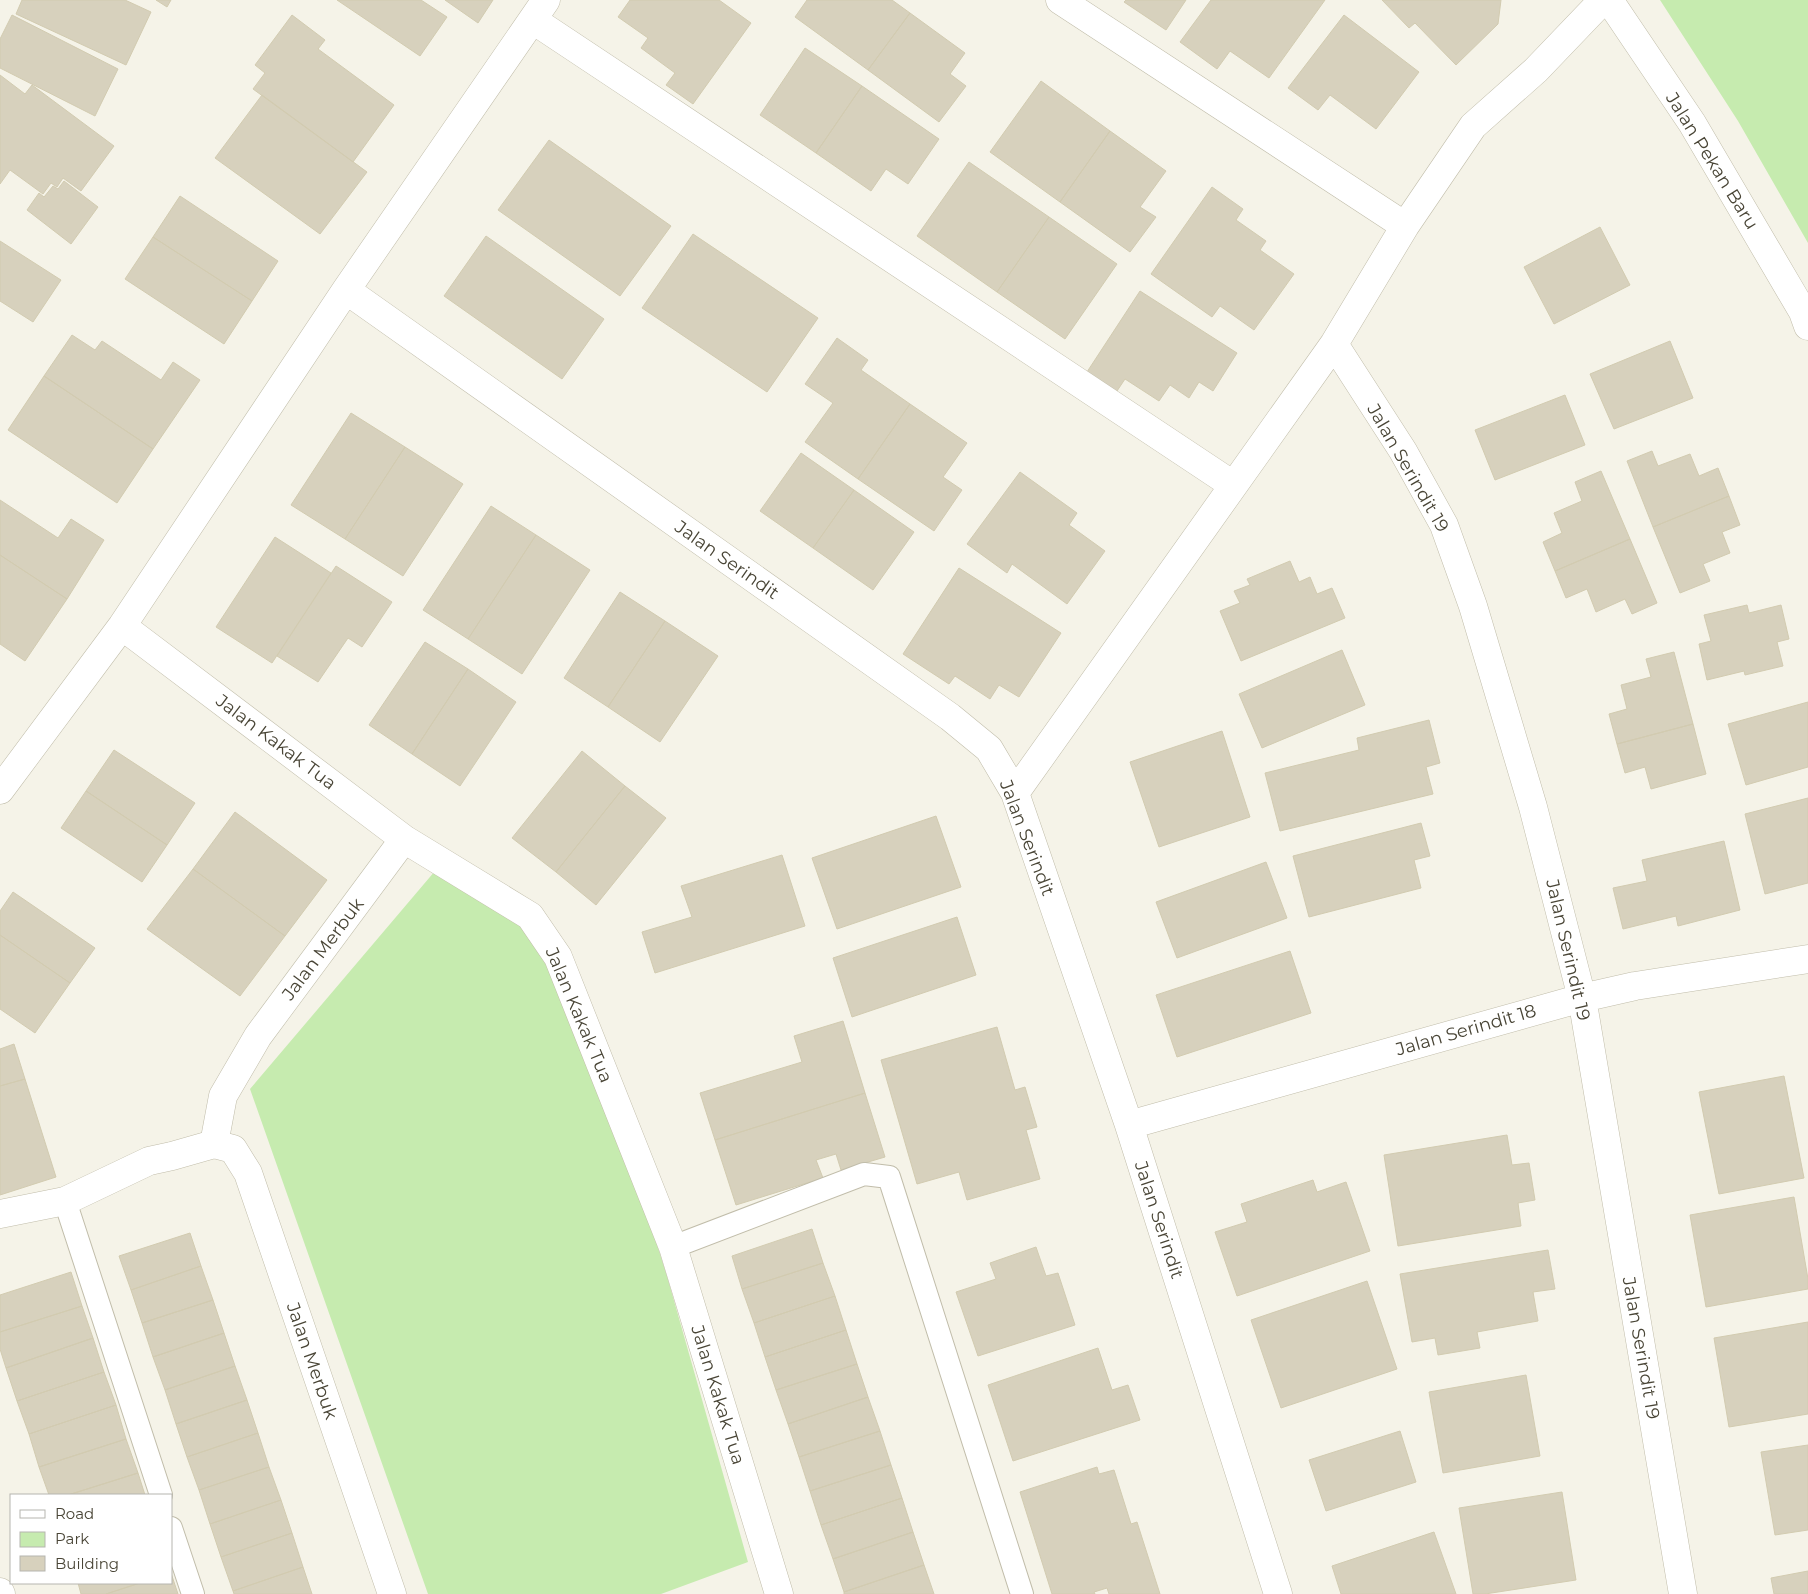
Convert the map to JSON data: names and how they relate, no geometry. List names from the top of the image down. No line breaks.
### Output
{"streets":{"street":["Jalan Pekan Baru","Jalan Serindit 19","Jalan Serindit","Jalan Kakak Tua","Jalan Merbuk","Jalan Serindit 18"]},"crossings":[["Jalan Serindit 19","Jalan Serindit 18"],["Jalan Serindit","Jalan Serindit 18"],["Jalan Kakak Tua","Jalan Merbuk"]],"legend":["Road","Park","Building"]}
